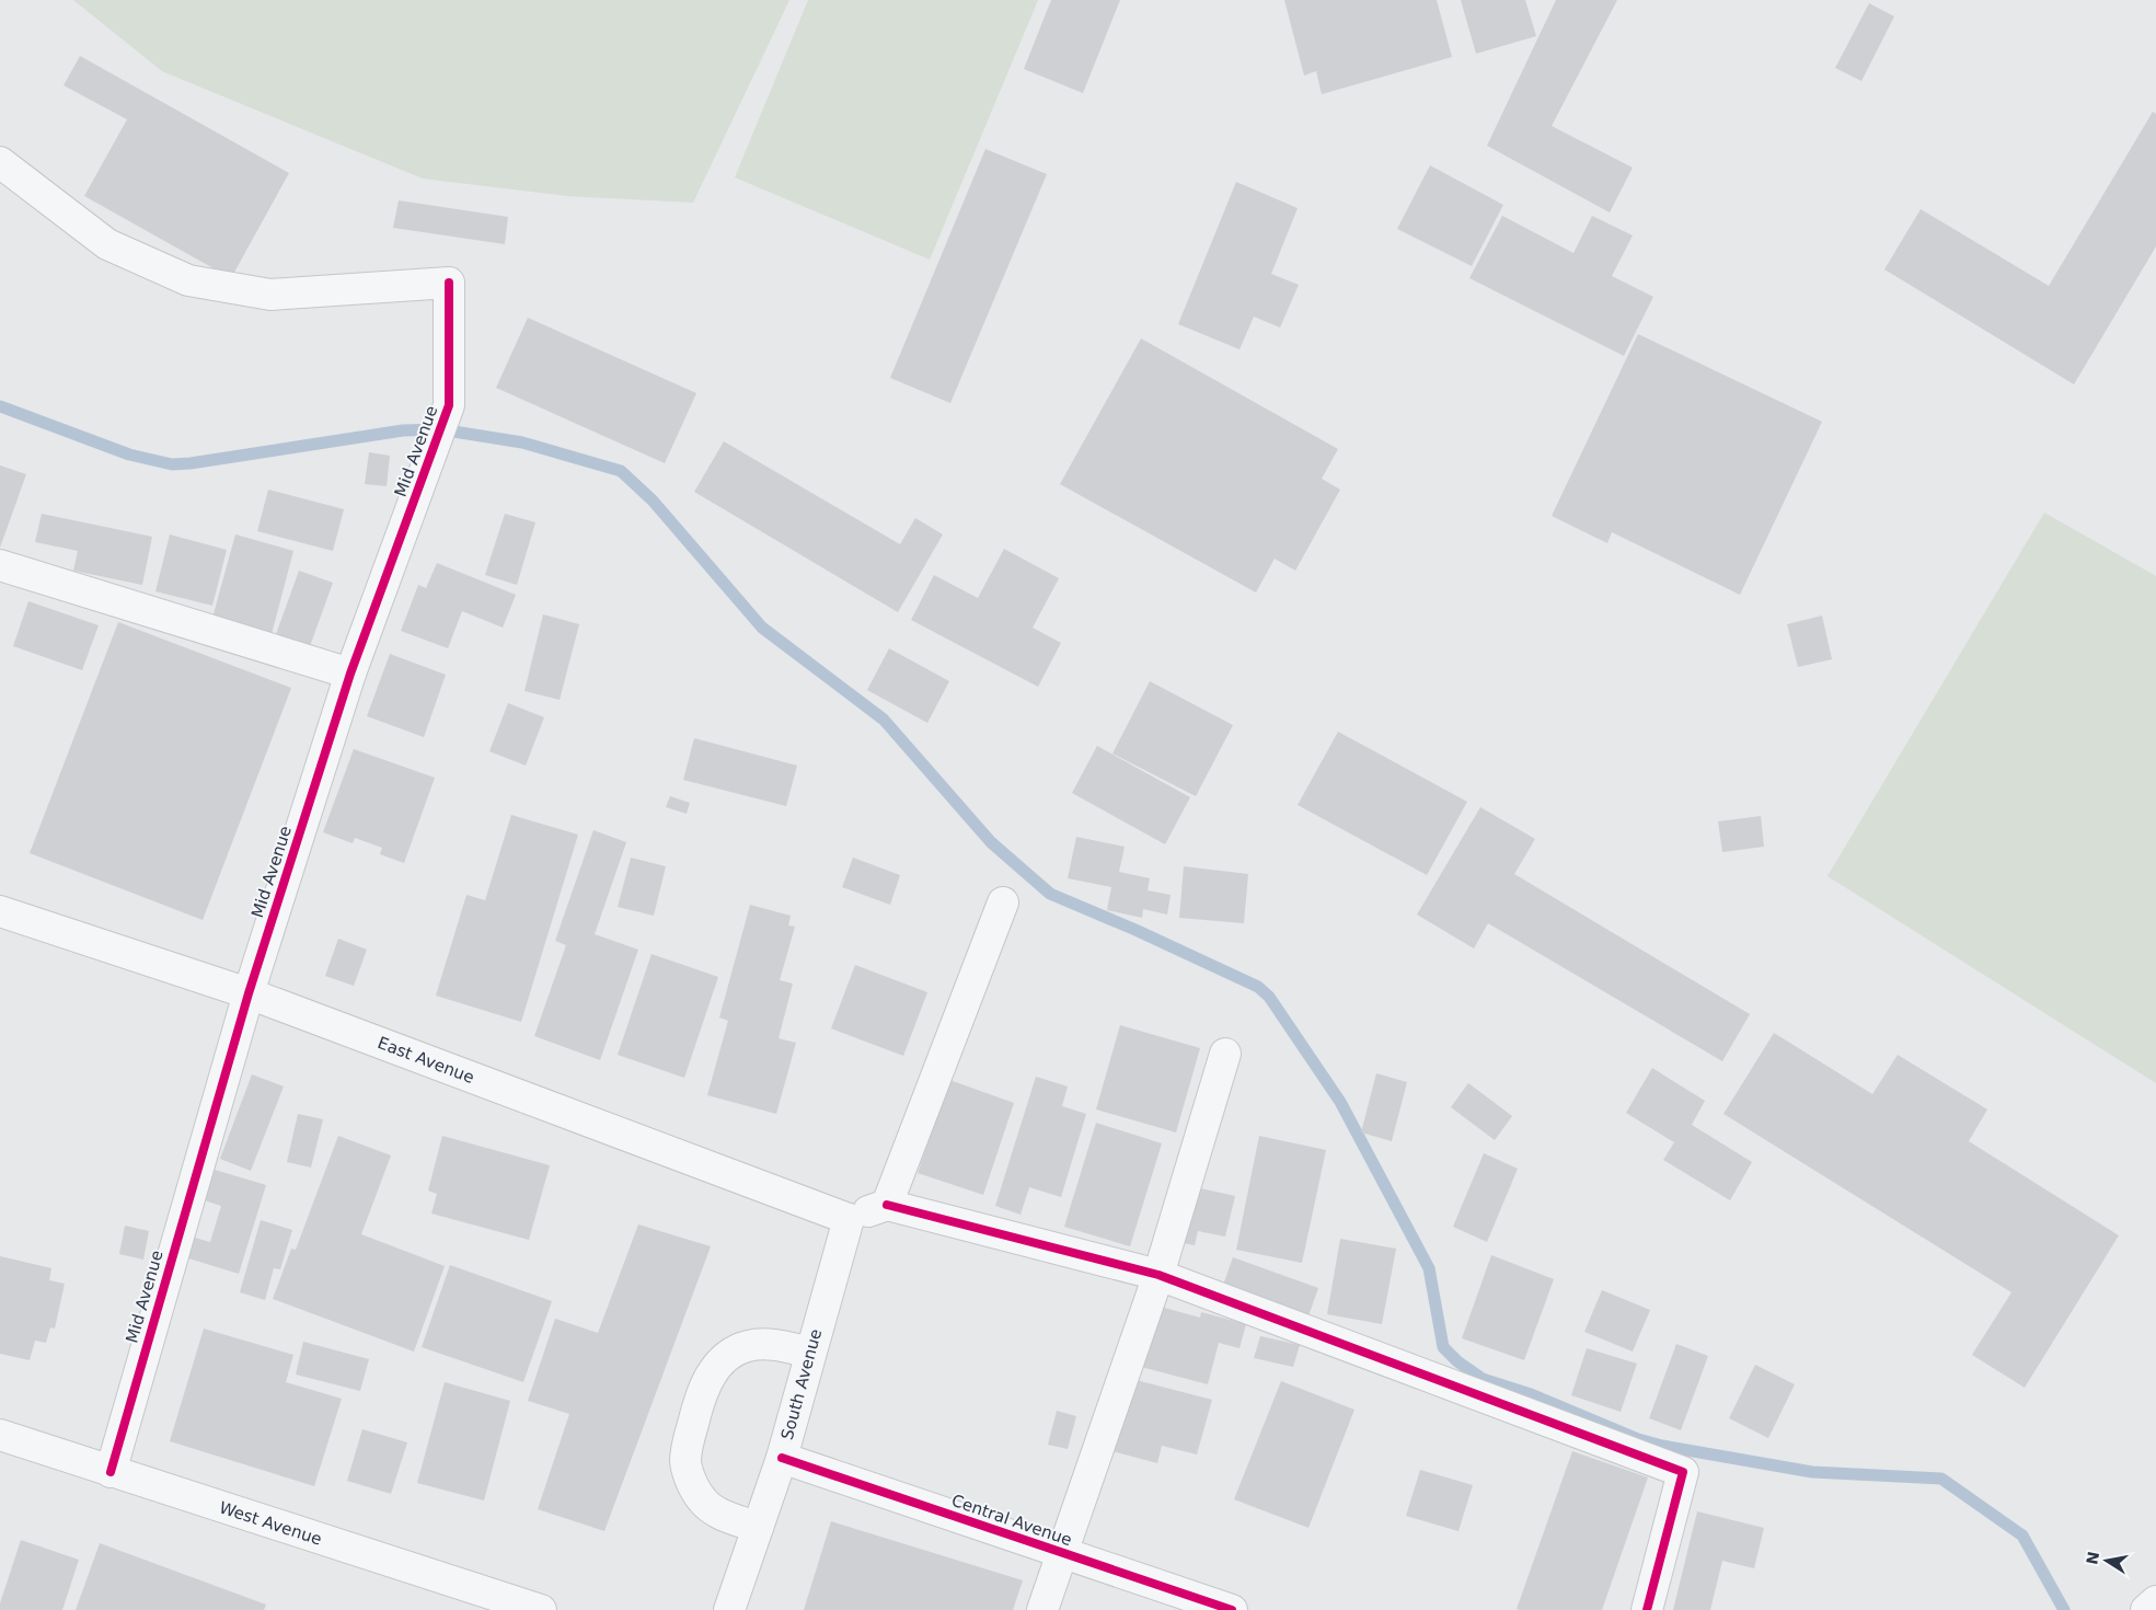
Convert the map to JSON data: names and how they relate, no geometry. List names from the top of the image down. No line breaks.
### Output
{"streets":{"street":["Mid Avenue","East Avenue","South Avenue","Central Avenue","West Avenue"]},"crossings":[["Mid Avenue","East Avenue"],["Mid Avenue","West Avenue"],["East Avenue","South Avenue"],["South Avenue","Central Avenue"]],"north":"left"}
